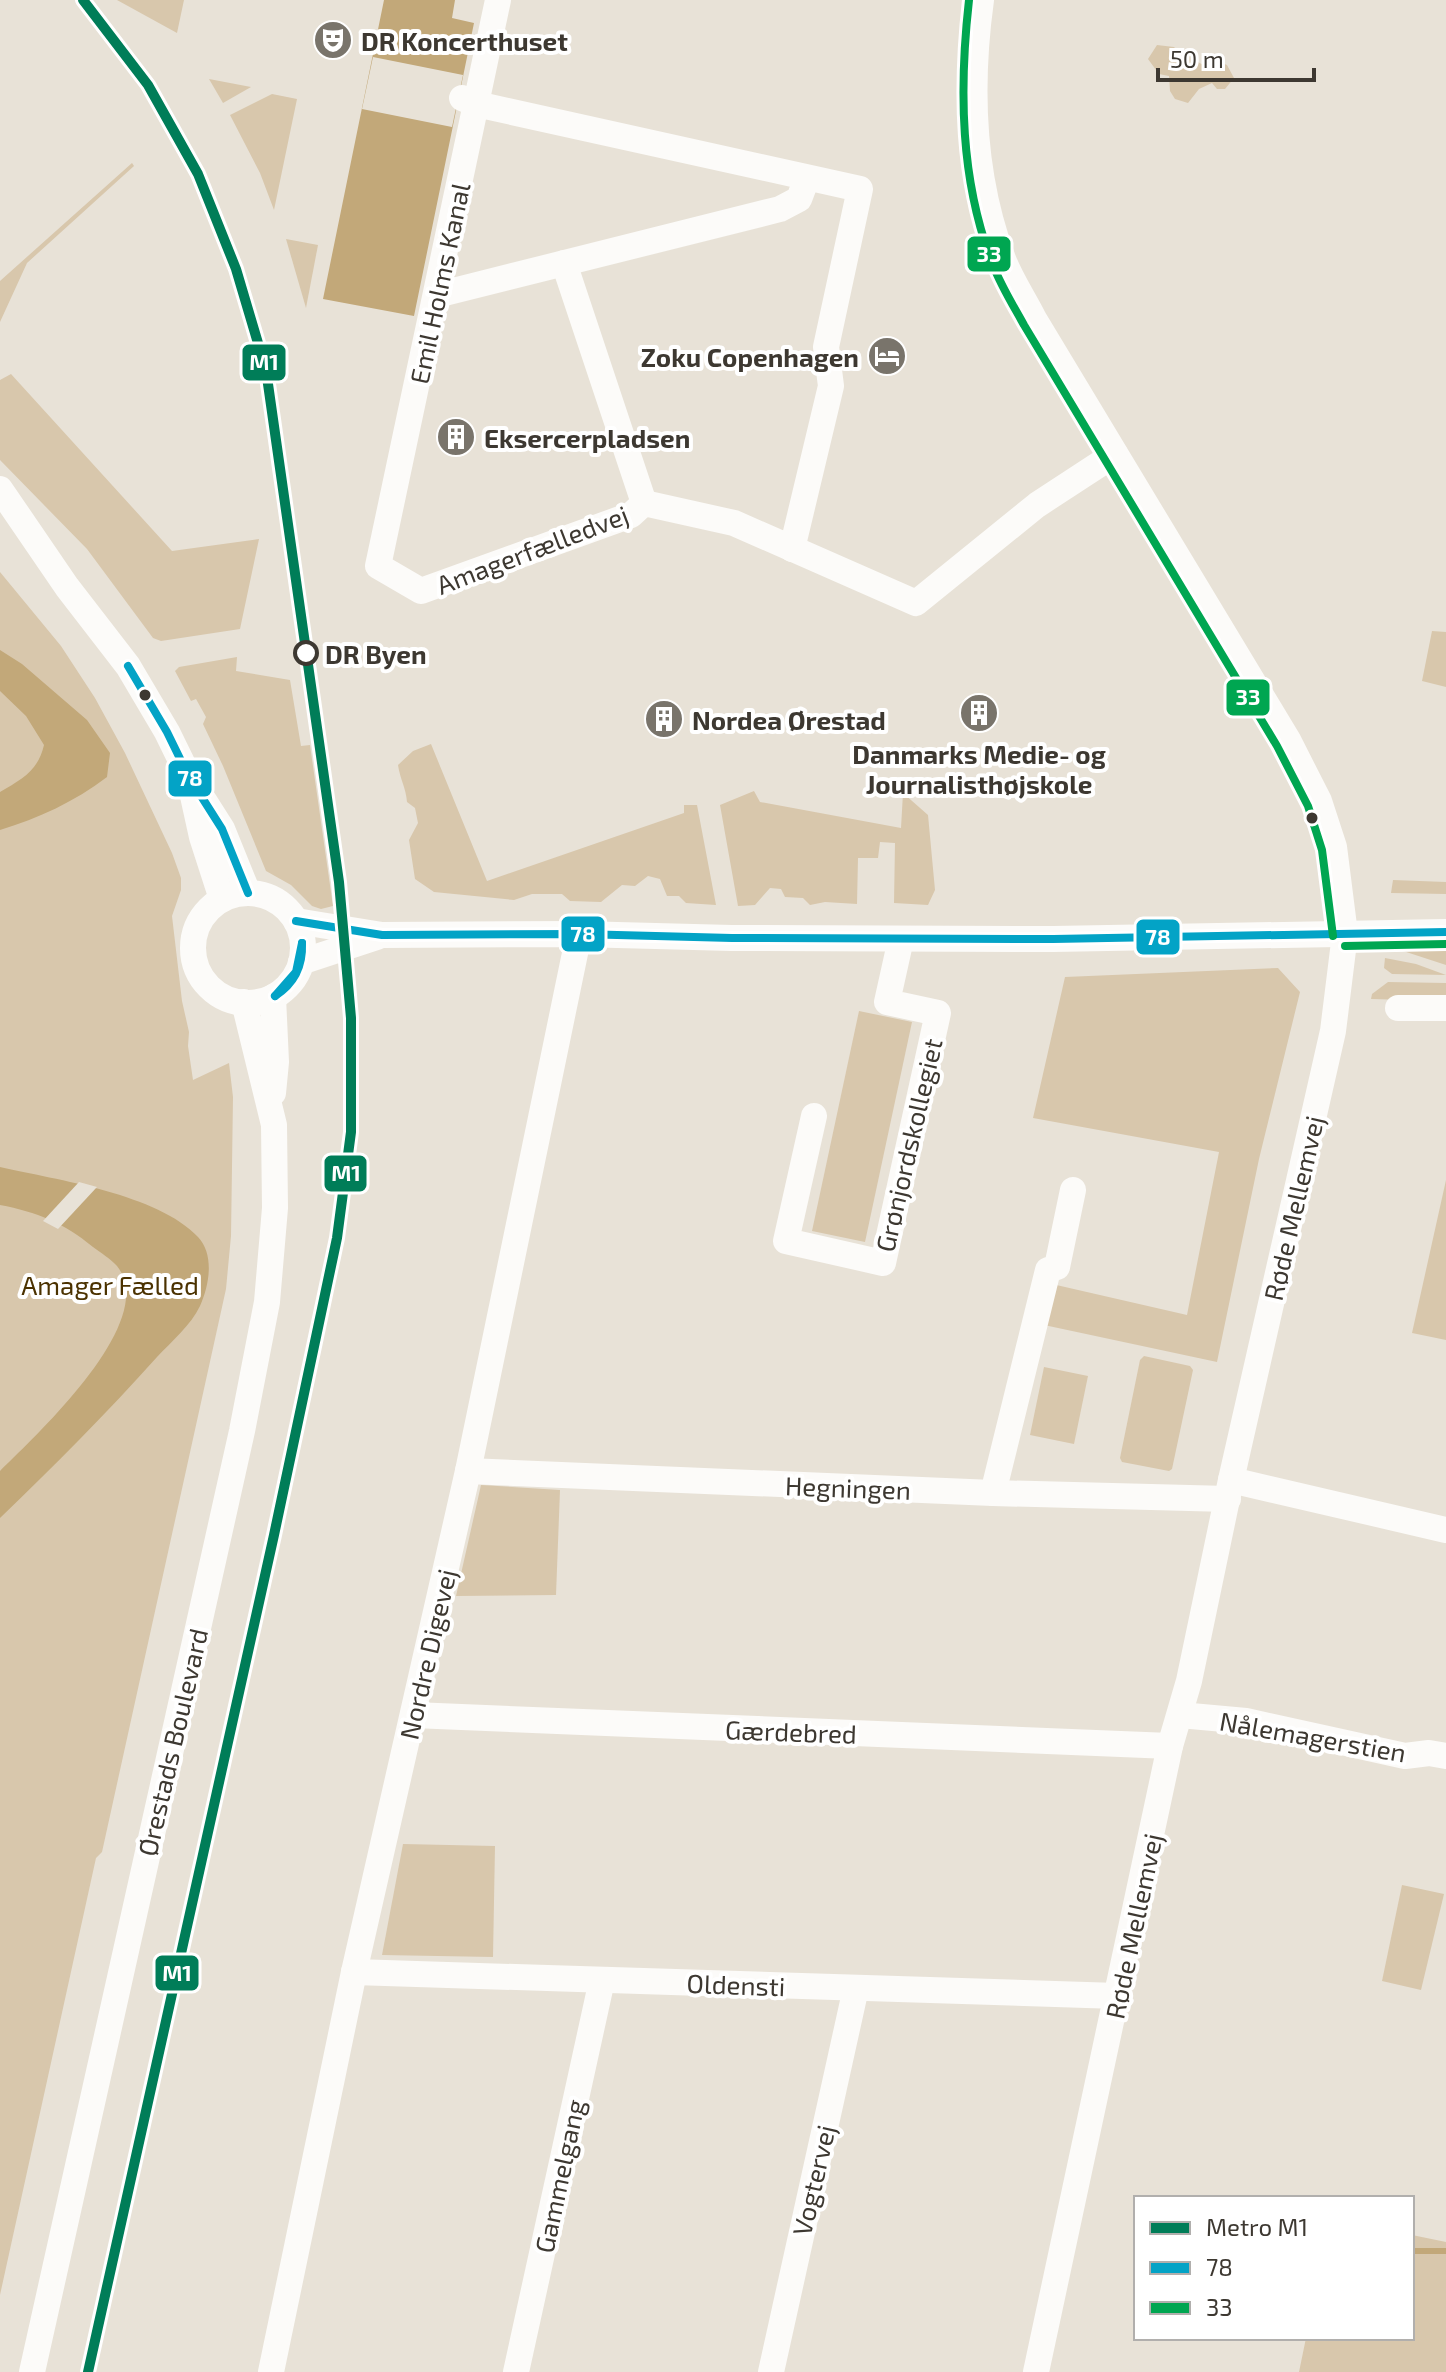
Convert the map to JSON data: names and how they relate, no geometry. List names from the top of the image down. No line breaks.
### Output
{"streets":{"street":["Emil Holms Kanal","Amagerfælledvej","Grønjordskollegiet","Røde Mellemvej","Hegningen","Nordre Digevej","Gærdebred","Nålemagerstien","Ørestads Boulevard","Oldensti","Gammelgang","Vogtervej"]},"crossings":[["Emil Holms Kanal","Amagerfælledvej"],["Røde Mellemvej","Hegningen"],["Røde Mellemvej","Gærdebred"],["Røde Mellemvej","Nålemagerstien"],["Røde Mellemvej","Oldensti"],["Hegningen","Nordre Digevej"],["Nordre Digevej","Gærdebred"],["Nordre Digevej","Oldensti"],["Oldensti","Gammelgang"],["Oldensti","Vogtervej"]],"parks":["Amager Fælled"],"places":{"theatre":["DR Koncerthuset"],"hotel":["Zoku Copenhagen"],"building":["Eksercerpladsen","Danmarks Medie- og Journalisthøjskole","Nordea Ørestad"],"other":["DR Byen"]},"lines":["metro line M1","transit line 33","transit line 78"],"legend":["Metro M1","78","33"],"scale_bar":"50 m"}
